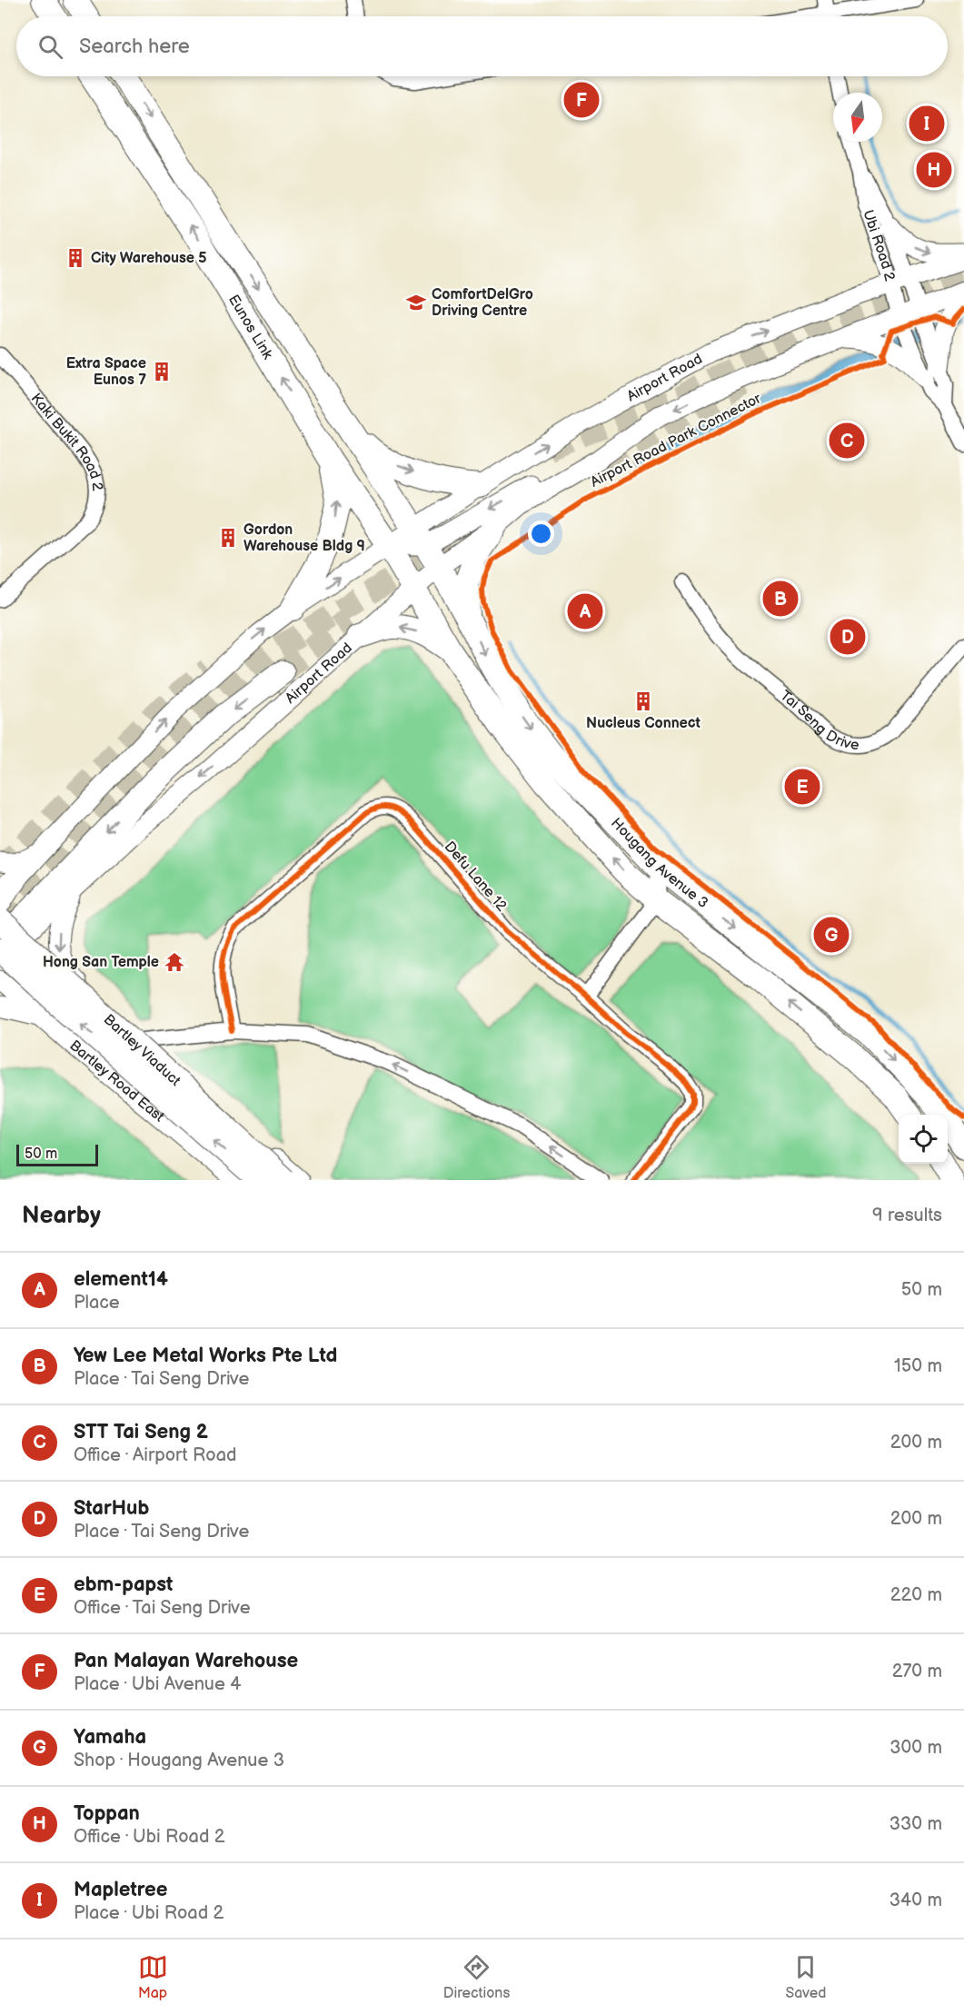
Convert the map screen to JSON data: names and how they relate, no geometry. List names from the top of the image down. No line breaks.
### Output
{"streets":{"highway":["Eunos Link","Hougang Avenue 3","Bartley Viaduct"],"main road":["Airport Road","Bartley Road East"],"street":["Ubi Road 2","Kaki Bukit Road 2","Tai Seng Drive","Defu Lane 12"],"cycle path":["Airport Road Park Connector"]},"crossings":[["Ubi Road 2","Airport Road"],["Eunos Link","Airport Road"],["Eunos Link","Hougang Avenue 3"],["Airport Road","Hougang Avenue 3"],["Airport Road","Bartley Viaduct"]],"places":{"building":["City Warehouse 5","Extra Space Eunos 7","Gordon Warehouse Bldg 9","Nucleus Connect"],"school or university":["ComfortDelGro Driving Centre"],"temple":["Hong San Temple"]},"scale_bar":"50 m","north":"bottom","page":{"search":"Search here","pins":["F","I","H","C","B","A","D","E","G"],"scale":"50 m","heading":["Nearby","9 results"],"list":[{"mark":"A","name":"element14","note":"Place","value":"50 m"},{"mark":"B","name":"Yew Lee Metal Works Pte Ltd","note":"Place · Tai Seng Drive","value":"150 m"},{"mark":"C","name":"STT Tai Seng 2","note":"Office · Airport Road","value":"200 m"},{"mark":"D","name":"StarHub","note":"Place · Tai Seng Drive","value":"200 m"},{"mark":"E","name":"ebm-papst","note":"Office · Tai Seng Drive","value":"220 m"},{"mark":"F","name":"Pan Malayan Warehouse","note":"Place · Ubi Avenue 4","value":"270 m"},{"mark":"G","name":"Yamaha","note":"Shop · Hougang Avenue 3","value":"300 m"},{"mark":"H","name":"Toppan","note":"Office · Ubi Road 2","value":"330 m"},{"mark":"I","name":"Mapletree","note":"Place · Ubi Road 2","value":"340 m"}],"nav":["Map","Directions","Saved"]}}
